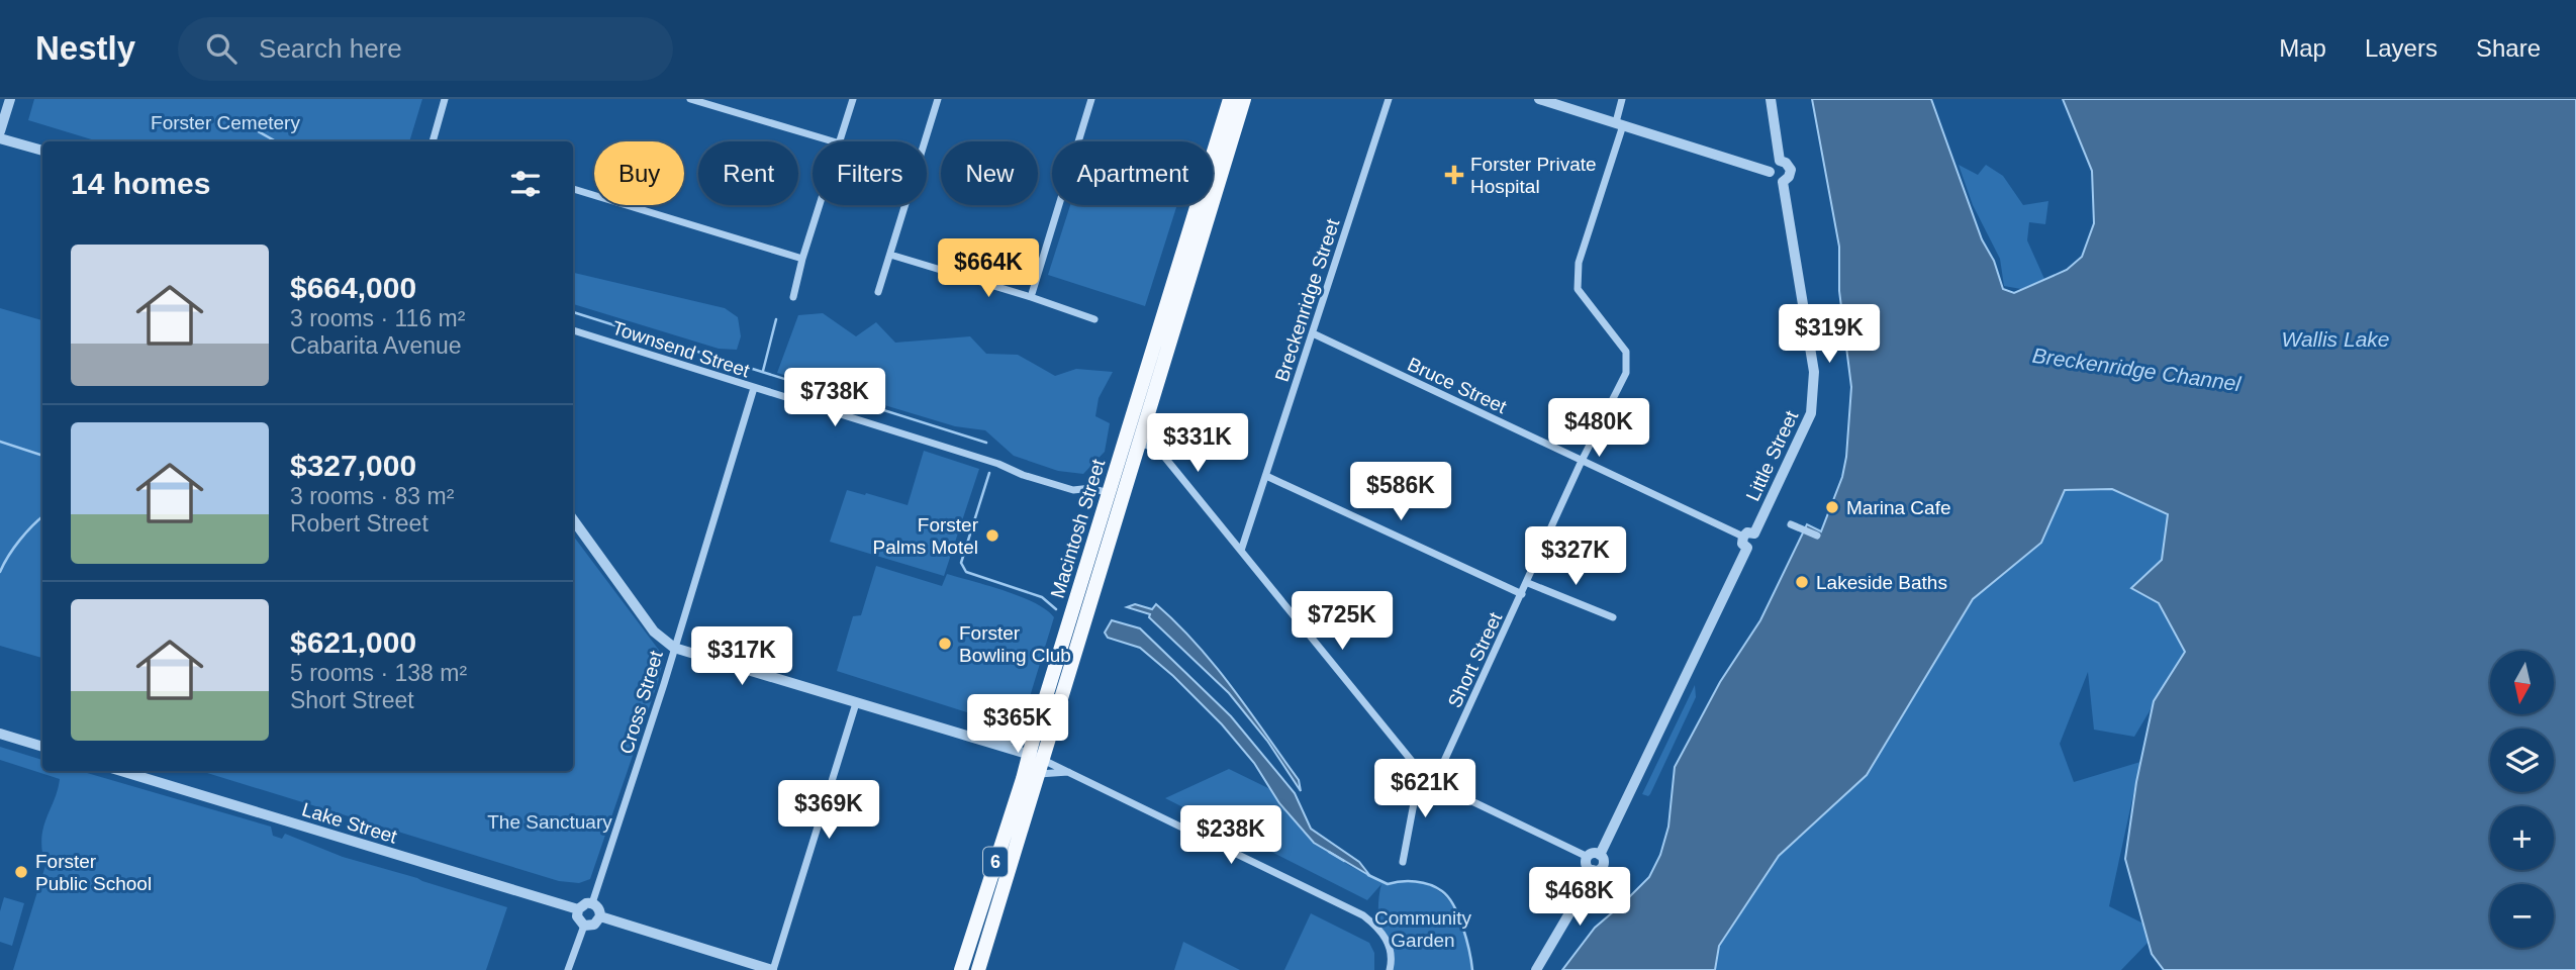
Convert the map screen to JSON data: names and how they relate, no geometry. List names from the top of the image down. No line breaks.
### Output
{"streets":{"main road":["Macintosh Street","6"],"street":["Breckenridge Street","Townsend Street","Bruce Street","Little Street","Short Street","Cross Street","Lake Street"]},"crossings":[["Breckenridge Street","Bruce Street"],["Townsend Street","Macintosh Street"],["Townsend Street","Cross Street"],["Bruce Street","Little Street"],["Bruce Street","Short Street"],["Cross Street","Lake Street"]],"water":["Wallis Lake","Breckenridge Channel"],"parks":["Forster Cemetery","The Sanctuary","Community Garden"],"places":{"health":["Forster Private Hospital"],"other":["Marina Cafe","Forster Palms Motel","Lakeside Baths","Forster Bowling Club","Forster Public School"]},"north":"bottom","page":{"header":"Nestly","search":"Search here","nav":["Map","Layers","Share"],"chip":["Buy","Rent","Filters","New","Apartment"],"heading":"14 homes","list":[{"name":"$664,000","note":"3 rooms · 116 m² · Cabarita Avenue"},{"name":"$327,000","note":"3 rooms · 83 m² · Robert Street"},{"name":"$621,000","note":"5 rooms · 138 m² · Short Street"}],"price":["$664K","$319K","$738K","$480K","$331K","$586K","$327K","$725K","$317K","$365K","$621K","$369K","$238K","$468K"],"map_buttons":["+","−"]}}
